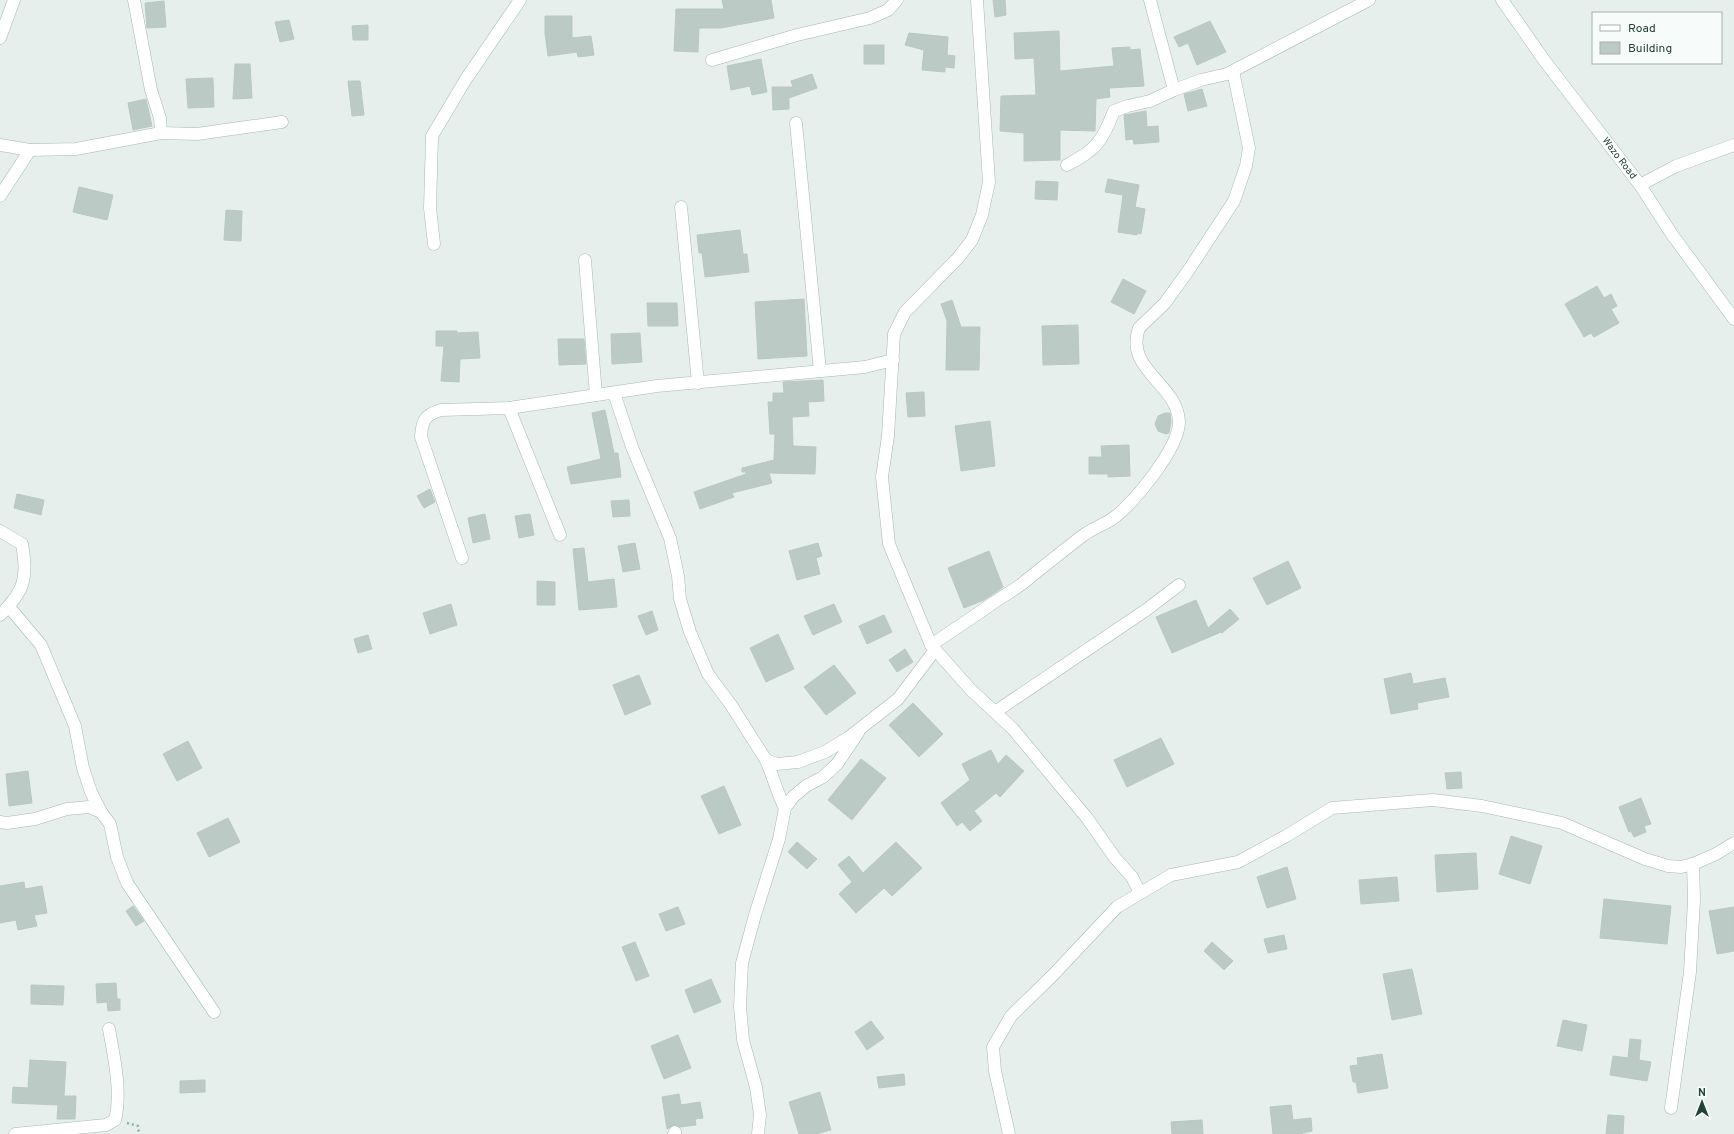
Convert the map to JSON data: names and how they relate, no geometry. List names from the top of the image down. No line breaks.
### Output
{"streets":{"street":["Wazo Road"]},"legend":["Road","Building"],"north":"top"}
